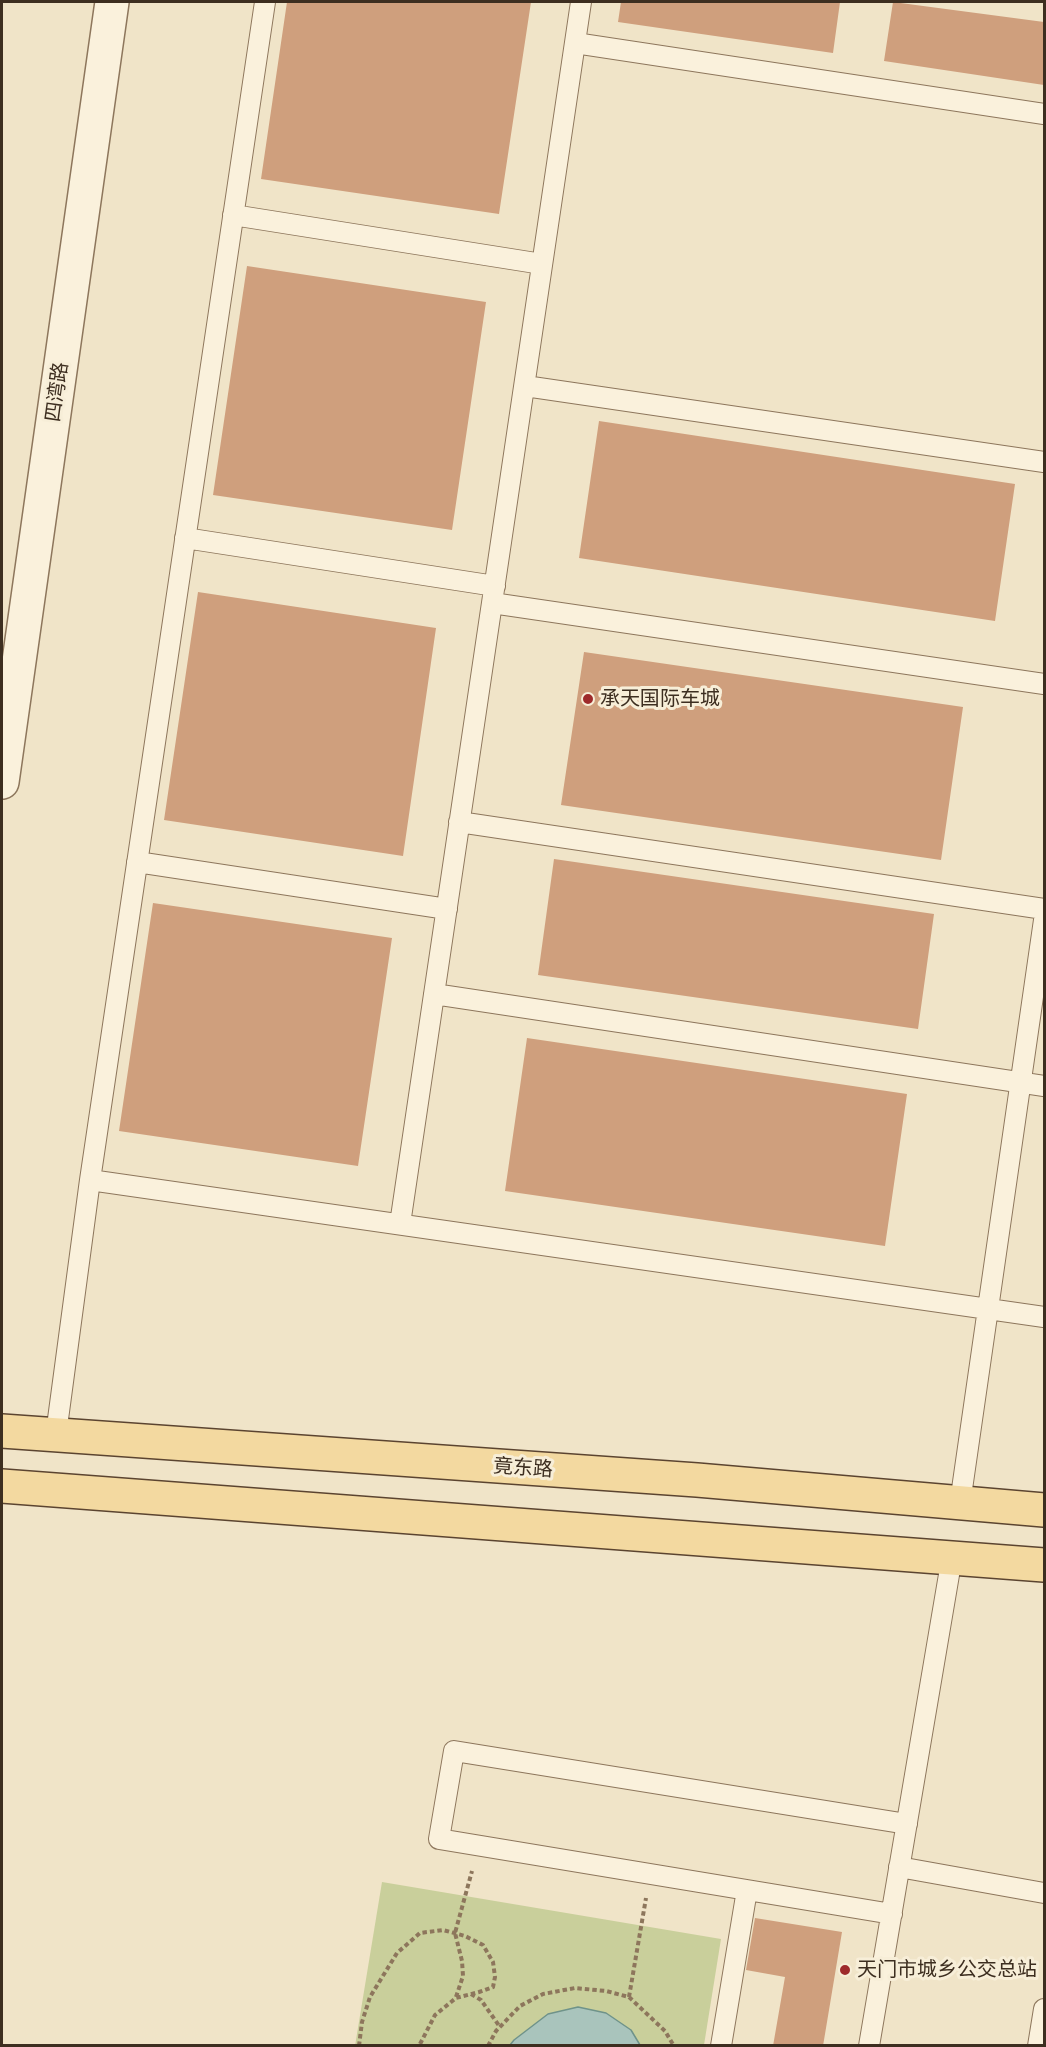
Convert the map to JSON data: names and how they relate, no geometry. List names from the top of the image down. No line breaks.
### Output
{"streets":{"main road":["竟东路"],"street":["四湾路"]},"places":["承天国际车城","天门市城乡公交总站"]}
